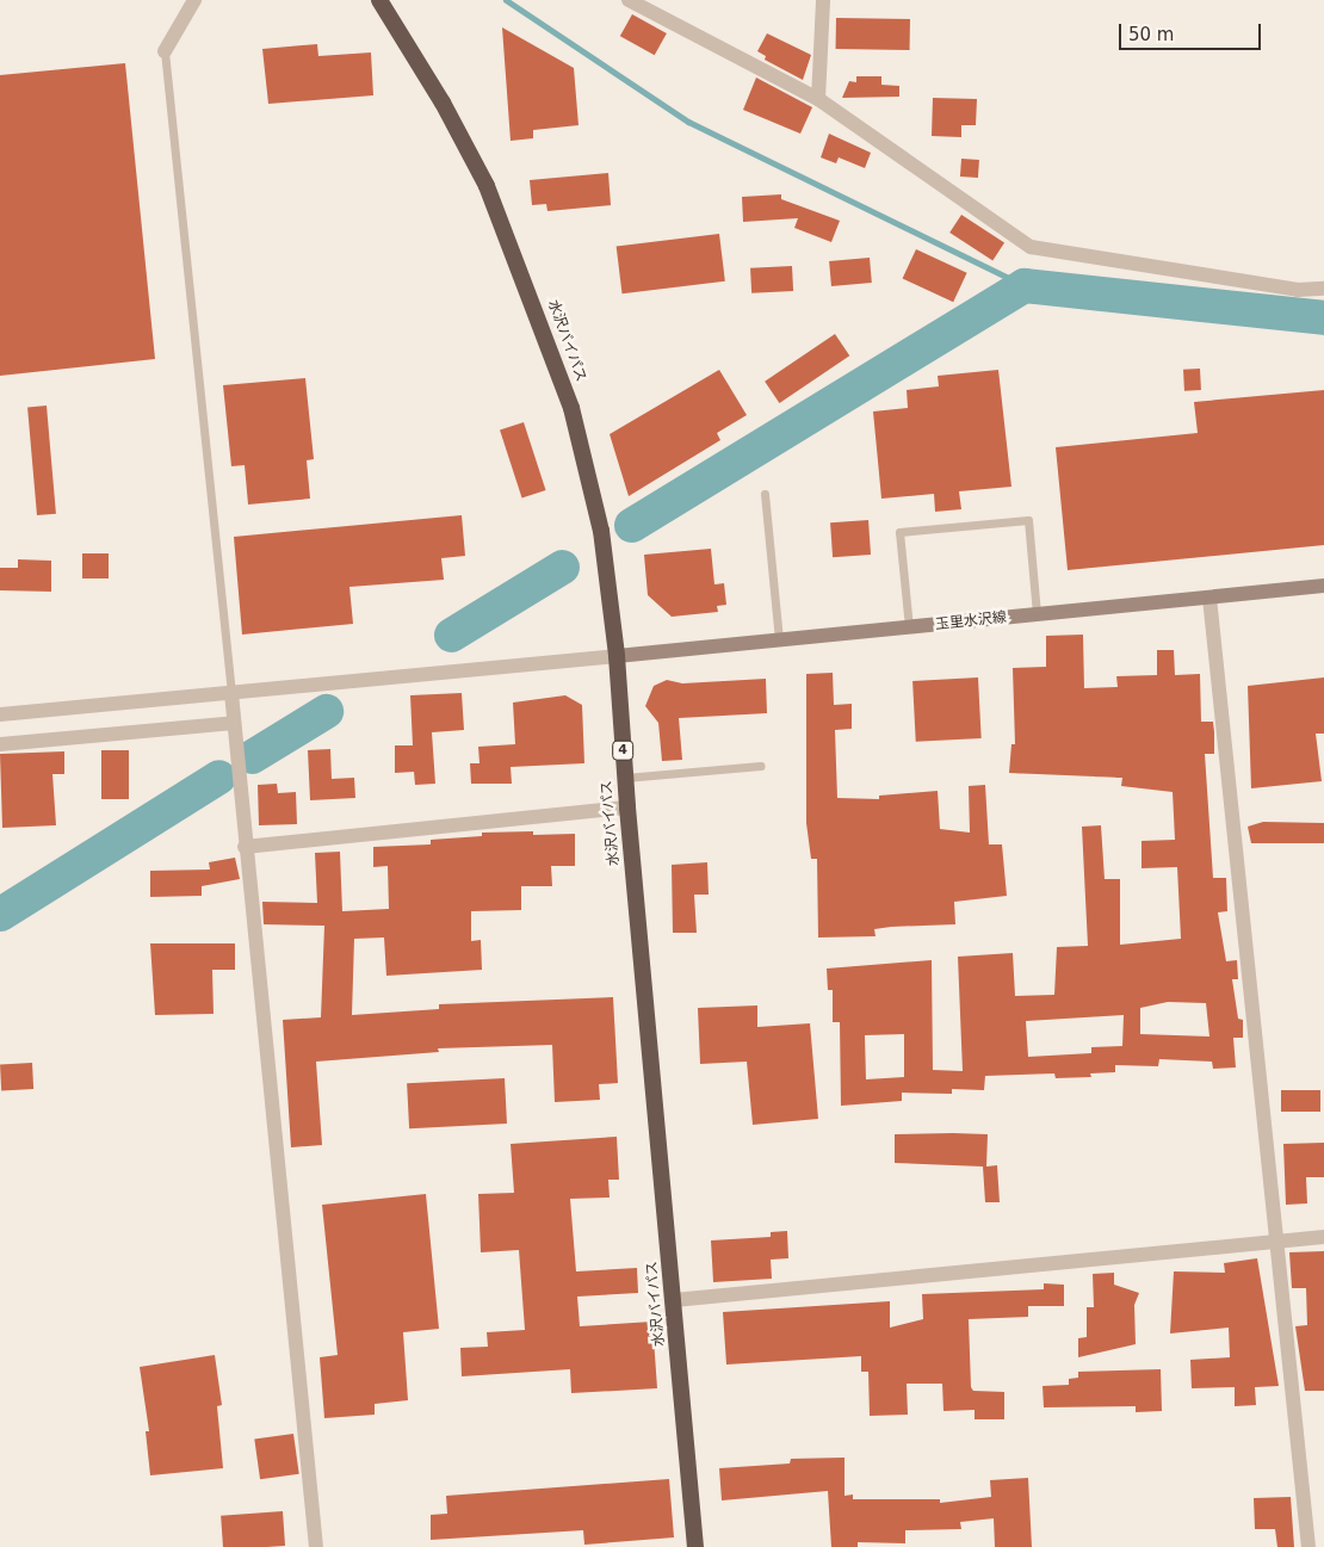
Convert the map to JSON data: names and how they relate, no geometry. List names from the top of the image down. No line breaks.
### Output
{"streets":{"highway":["水沢バイパス","4"],"main road":["玉里水沢線"]},"crossings":[["水沢バイパス","玉里水沢線"]],"scale_bar":"50 m"}
